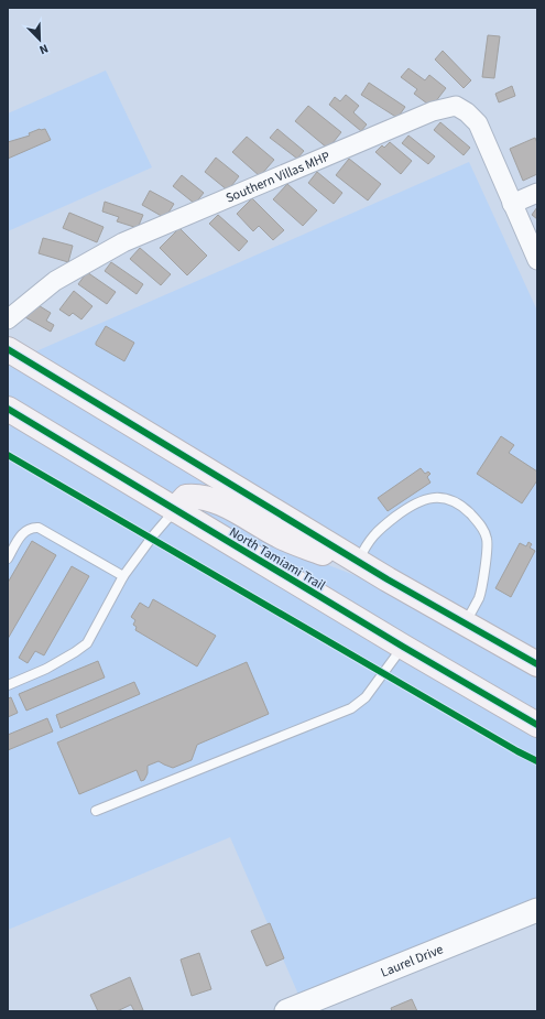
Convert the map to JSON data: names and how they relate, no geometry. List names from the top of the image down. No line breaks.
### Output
{"streets":{"main road":["North Tamiami Trail"],"street":["Southern Villas MHP","Laurel Drive"]},"north":"bottom right"}
